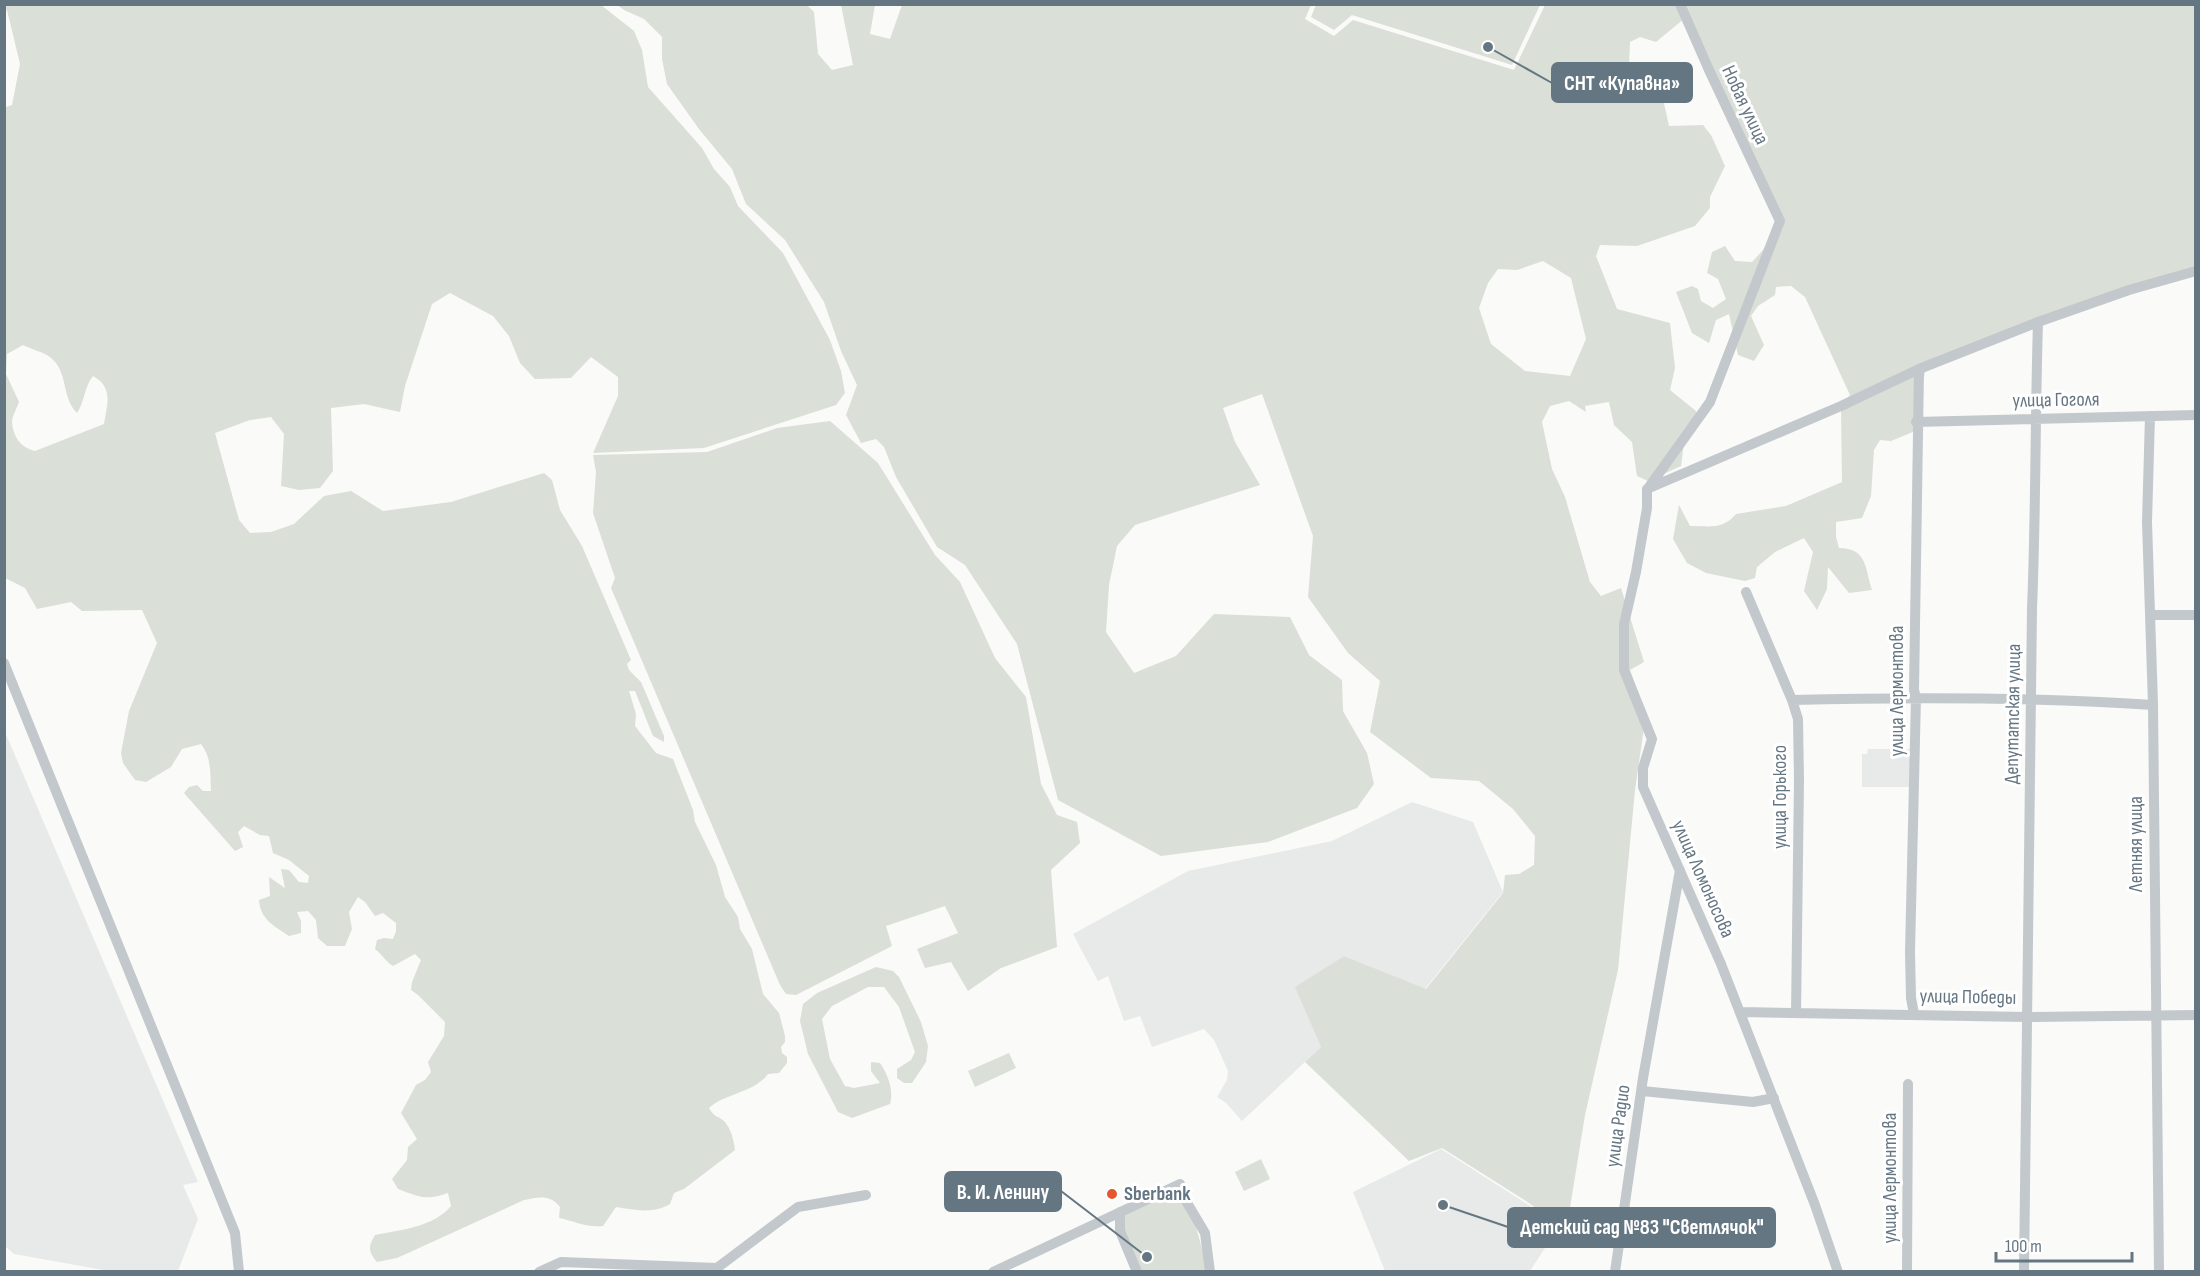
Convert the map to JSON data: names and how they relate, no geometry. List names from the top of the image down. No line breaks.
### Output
{"streets":{"street":["Новая улица","улица Гоголя","улица Лермонтова","Депутатская улица","улица Горького","Летняя улица","улица Ломоносова","улица Победы","улица Радио"]},"crossings":[["Новая улица","улица Ломоносова"],["улица Гоголя","улица Лермонтова"],["улица Гоголя","Депутатская улица"],["улица Гоголя","Летняя улица"],["улица Лермонтова","улица Победы"],["Депутатская улица","улица Победы"],["улица Горького","улица Победы"],["Летняя улица","улица Победы"],["улица Ломоносова","улица Победы"],["улица Ломоносова","улица Радио"]],"places":["СНТ «Купавна»","Sberbank","Детский сад №83 \"Светлячок\"","В. И. Ленину"],"scale_bar":"100 m"}
